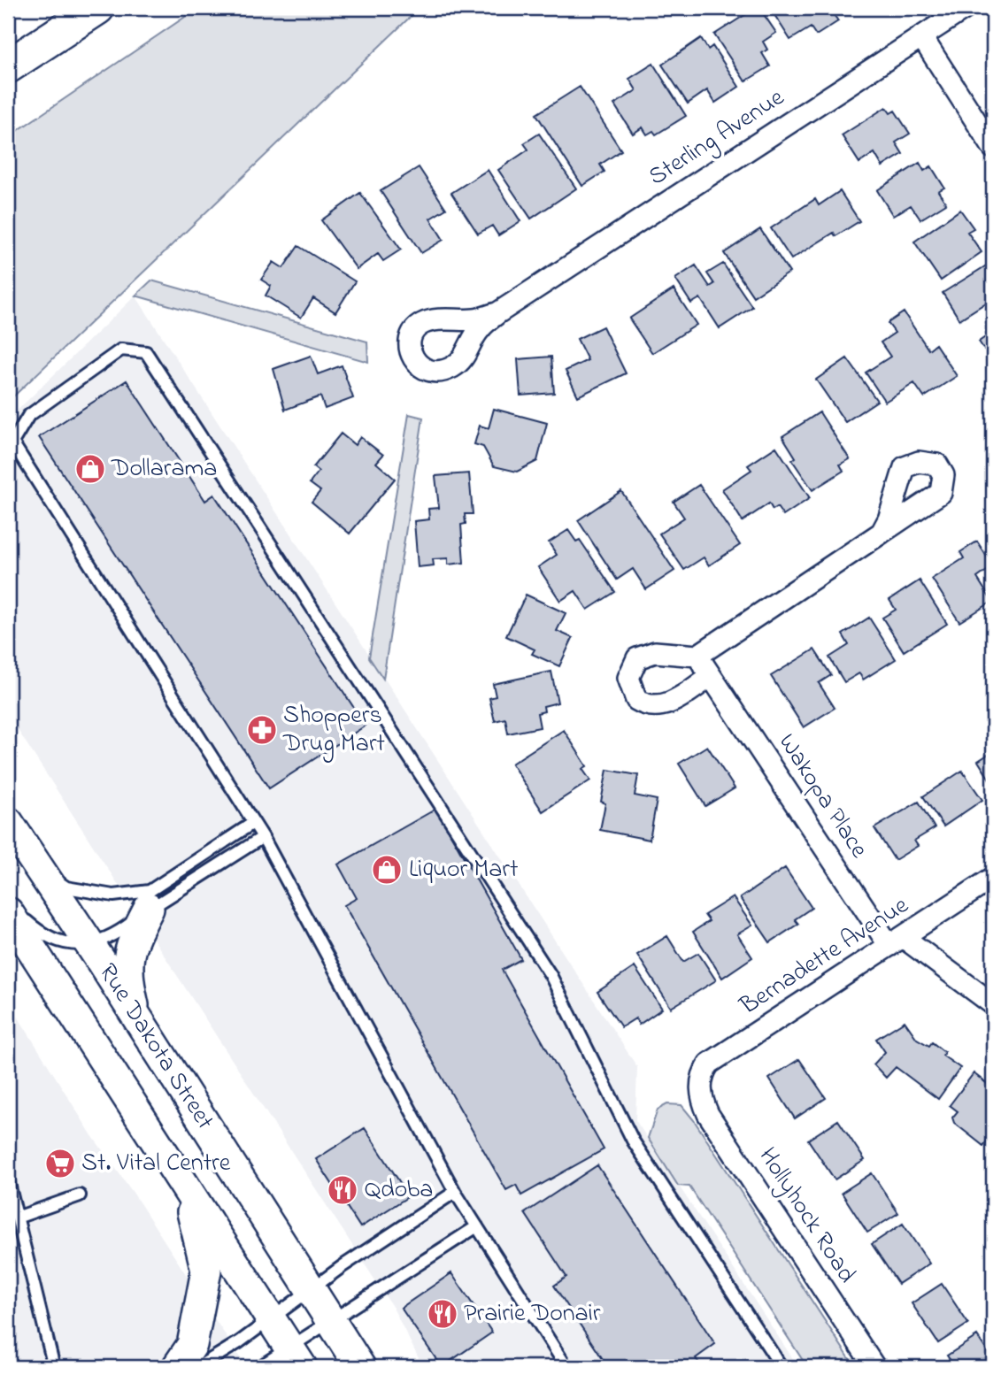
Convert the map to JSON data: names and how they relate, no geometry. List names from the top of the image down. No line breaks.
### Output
{"streets":{"main road":["Rue Dakota Street"],"street":["Sterling Avenue","Wakopa Place","Bernadette Avenue","Hollyhock Road"]},"crossings":[["Wakopa Place","Bernadette Avenue"],["Bernadette Avenue","Hollyhock Road"]],"places":{"shop":["Dollarama","Liquor Mart"],"pharmacy":["Shoppers Drug Mart"],"supermarket":["St. Vital Centre"],"restaurant":["Qdoba","Prairie Donair"]}}
